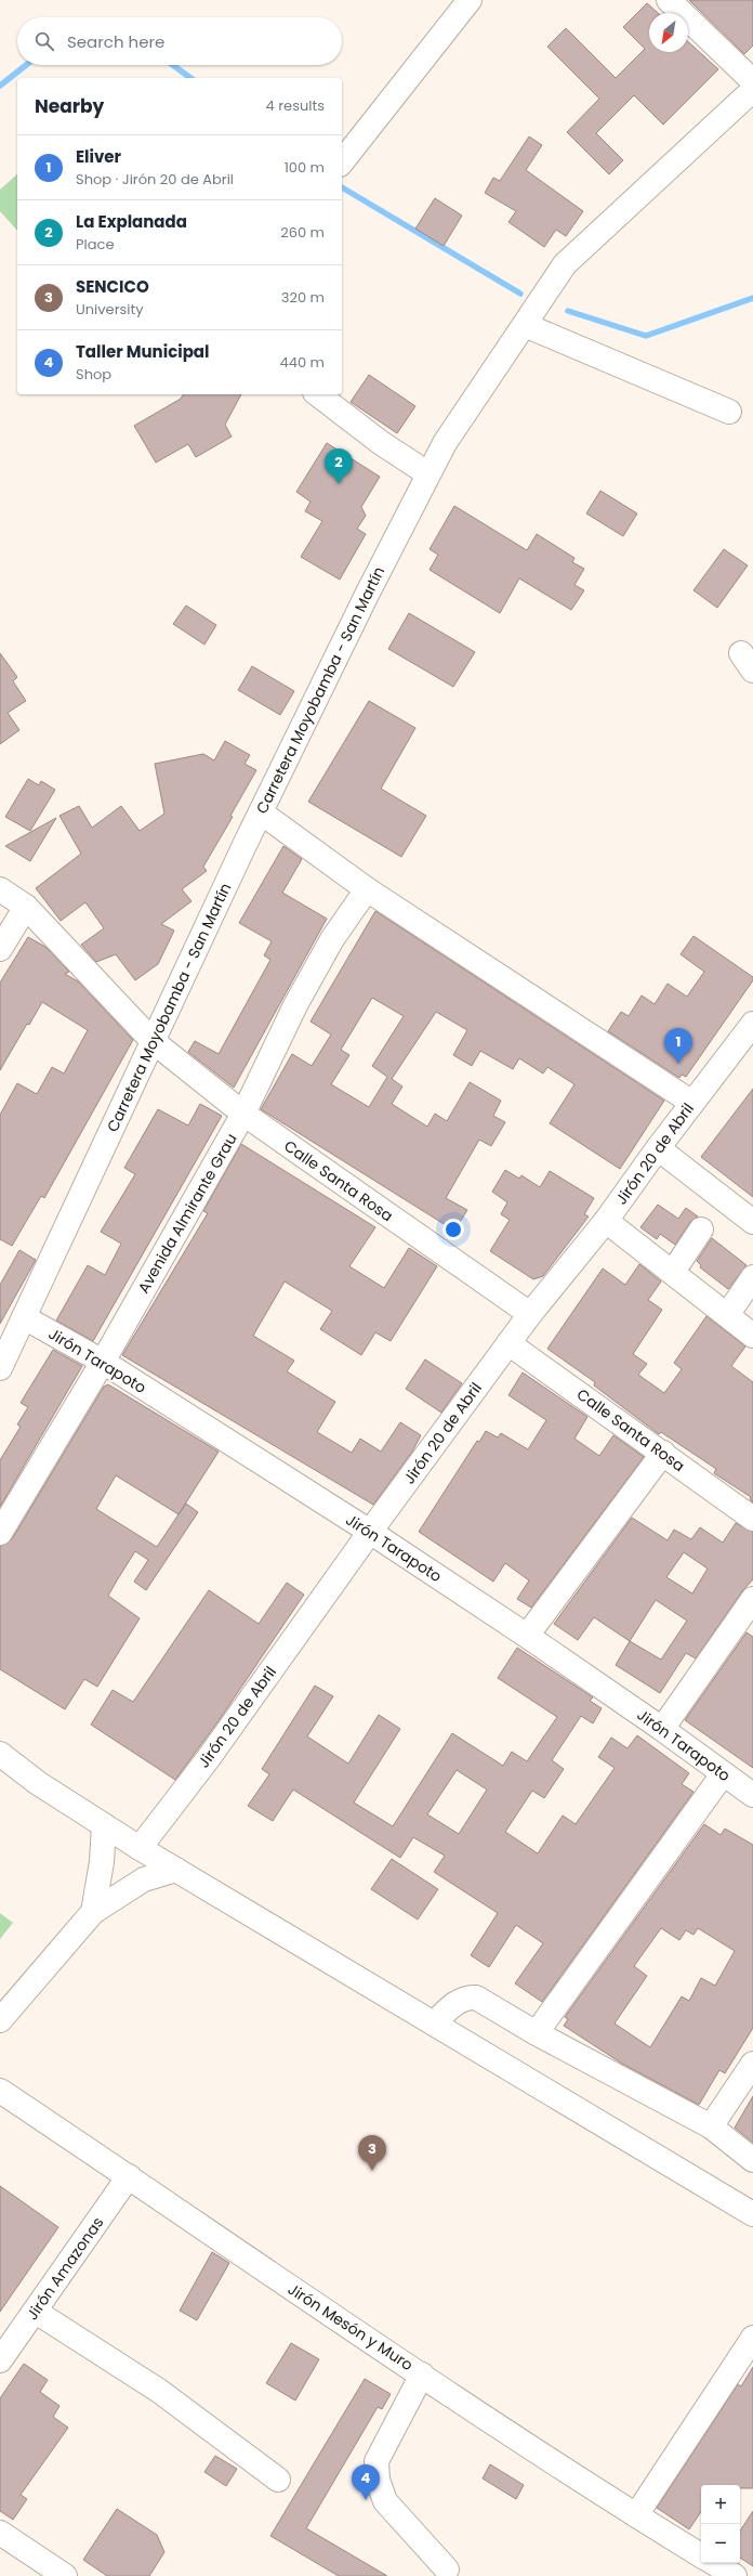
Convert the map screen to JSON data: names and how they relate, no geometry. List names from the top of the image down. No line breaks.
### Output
{"streets":{"main road":["Carretera Moyobamba - San Martín","Jirón 20 de Abril","Calle Santa Rosa","Avenida Almirante Grau","Jirón Tarapoto","Jirón Amazonas","Jirón Mesón y Muro"]},"crossings":[["Carretera Moyobamba - San Martín","Calle Santa Rosa"],["Carretera Moyobamba - San Martín","Jirón Tarapoto"],["Jirón 20 de Abril","Calle Santa Rosa"],["Jirón 20 de Abril","Jirón Tarapoto"],["Calle Santa Rosa","Avenida Almirante Grau"],["Avenida Almirante Grau","Jirón Tarapoto"],["Jirón Amazonas","Jirón Mesón y Muro"]],"north":"bottom left","page":{"search":"Search here","heading":["Nearby","4 results"],"list":[{"mark":"1","name":"Eliver","note":"Shop · Jirón 20 de Abril","value":"100 m"},{"mark":"2","name":"La Explanada","note":"Place","value":"260 m"},{"mark":"3","name":"SENCICO","note":"University","value":"320 m"},{"mark":"4","name":"Taller Municipal","note":"Shop","value":"440 m"}],"pins":["2","1","3","4"],"map_buttons":["+","−"]}}
